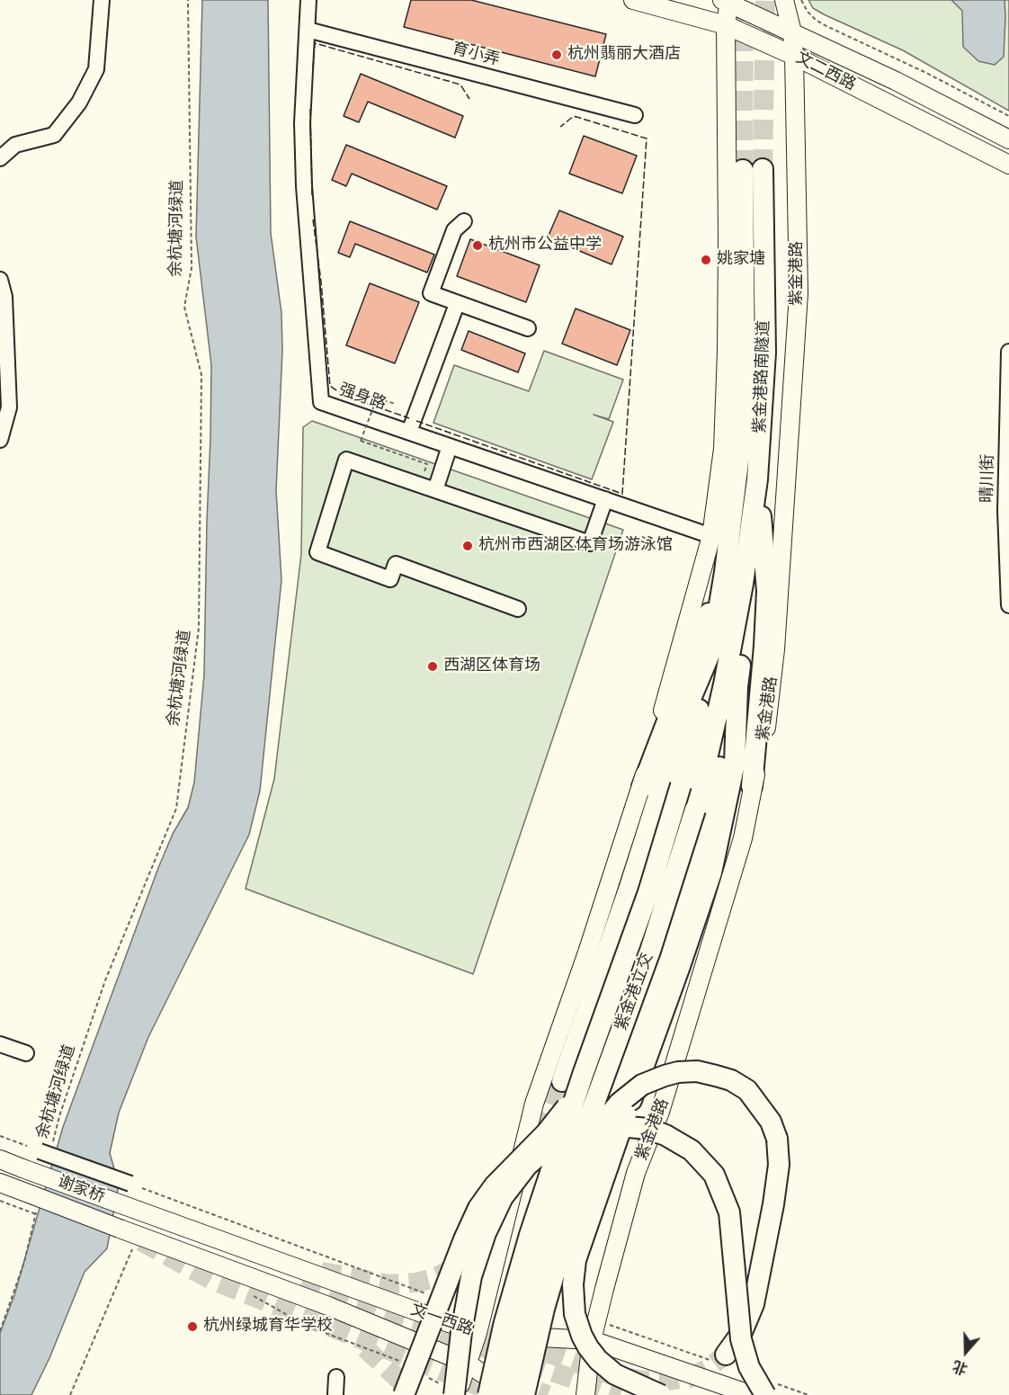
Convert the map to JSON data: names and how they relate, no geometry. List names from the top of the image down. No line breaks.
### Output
{"streets":{"highway":["紫金港路南隧道","紫金港立交"],"main road":["文二西路","紫金港路","谢家桥","文一西路"],"street":["育小弄","强身路","晴川街"],"path":["余杭塘河绿道"]},"crossings":[["育小弄","强身路"],["文二西路","紫金港路"],["紫金港路","文一西路"],["紫金港路南隧道","紫金港立交"],["谢家桥","文一西路"]],"places":["杭州翡丽大酒店","杭州市公益中学","姚家塘","杭州市西湖区体育场游泳馆","西湖区体育场","杭州绿城育华学校"],"north":"bottom"}
